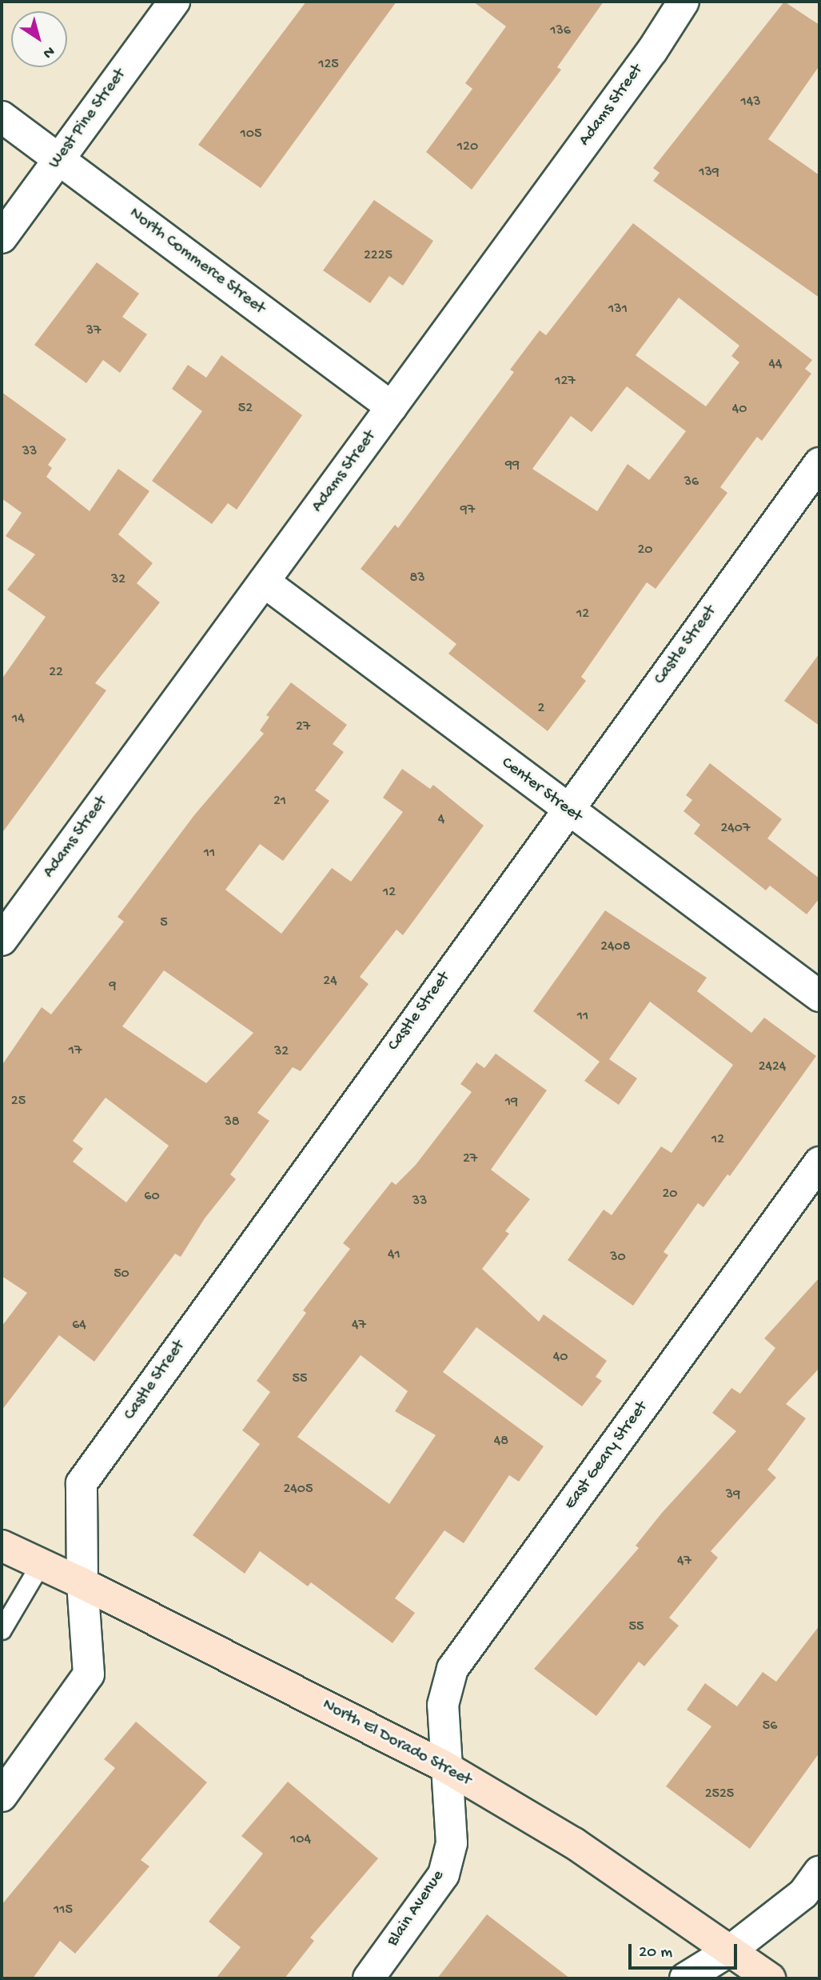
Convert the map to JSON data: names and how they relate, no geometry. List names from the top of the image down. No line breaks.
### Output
{"streets":{"main road":["North El Dorado Street"],"street":["Adams Street","West Pine Street","North Commerce Street","Castle Street","Center Street","East Geary Street","Blain Avenue"]},"crossings":[["Adams Street","North Commerce Street"],["Adams Street","Center Street"],["West Pine Street","North Commerce Street"],["Castle Street","Center Street"],["Castle Street","North El Dorado Street"],["East Geary Street","North El Dorado Street"],["East Geary Street","Blain Avenue"],["North El Dorado Street","Blain Avenue"]],"house_numbers":["136","125","143","105","120","139","2225","131","37","44","127","52","40","33","99","36","97","20","83","32","12","22","2","14","27","21","4","2407","11","12","5","2408","24","9","11","17","32","2424","25","19","38","12","27","20","60","33","41","30","50","64","47","40","55","48","2405","39","47","55","56","2525","104","115"],"scale_bar":"20 m","north":"bottom right"}
